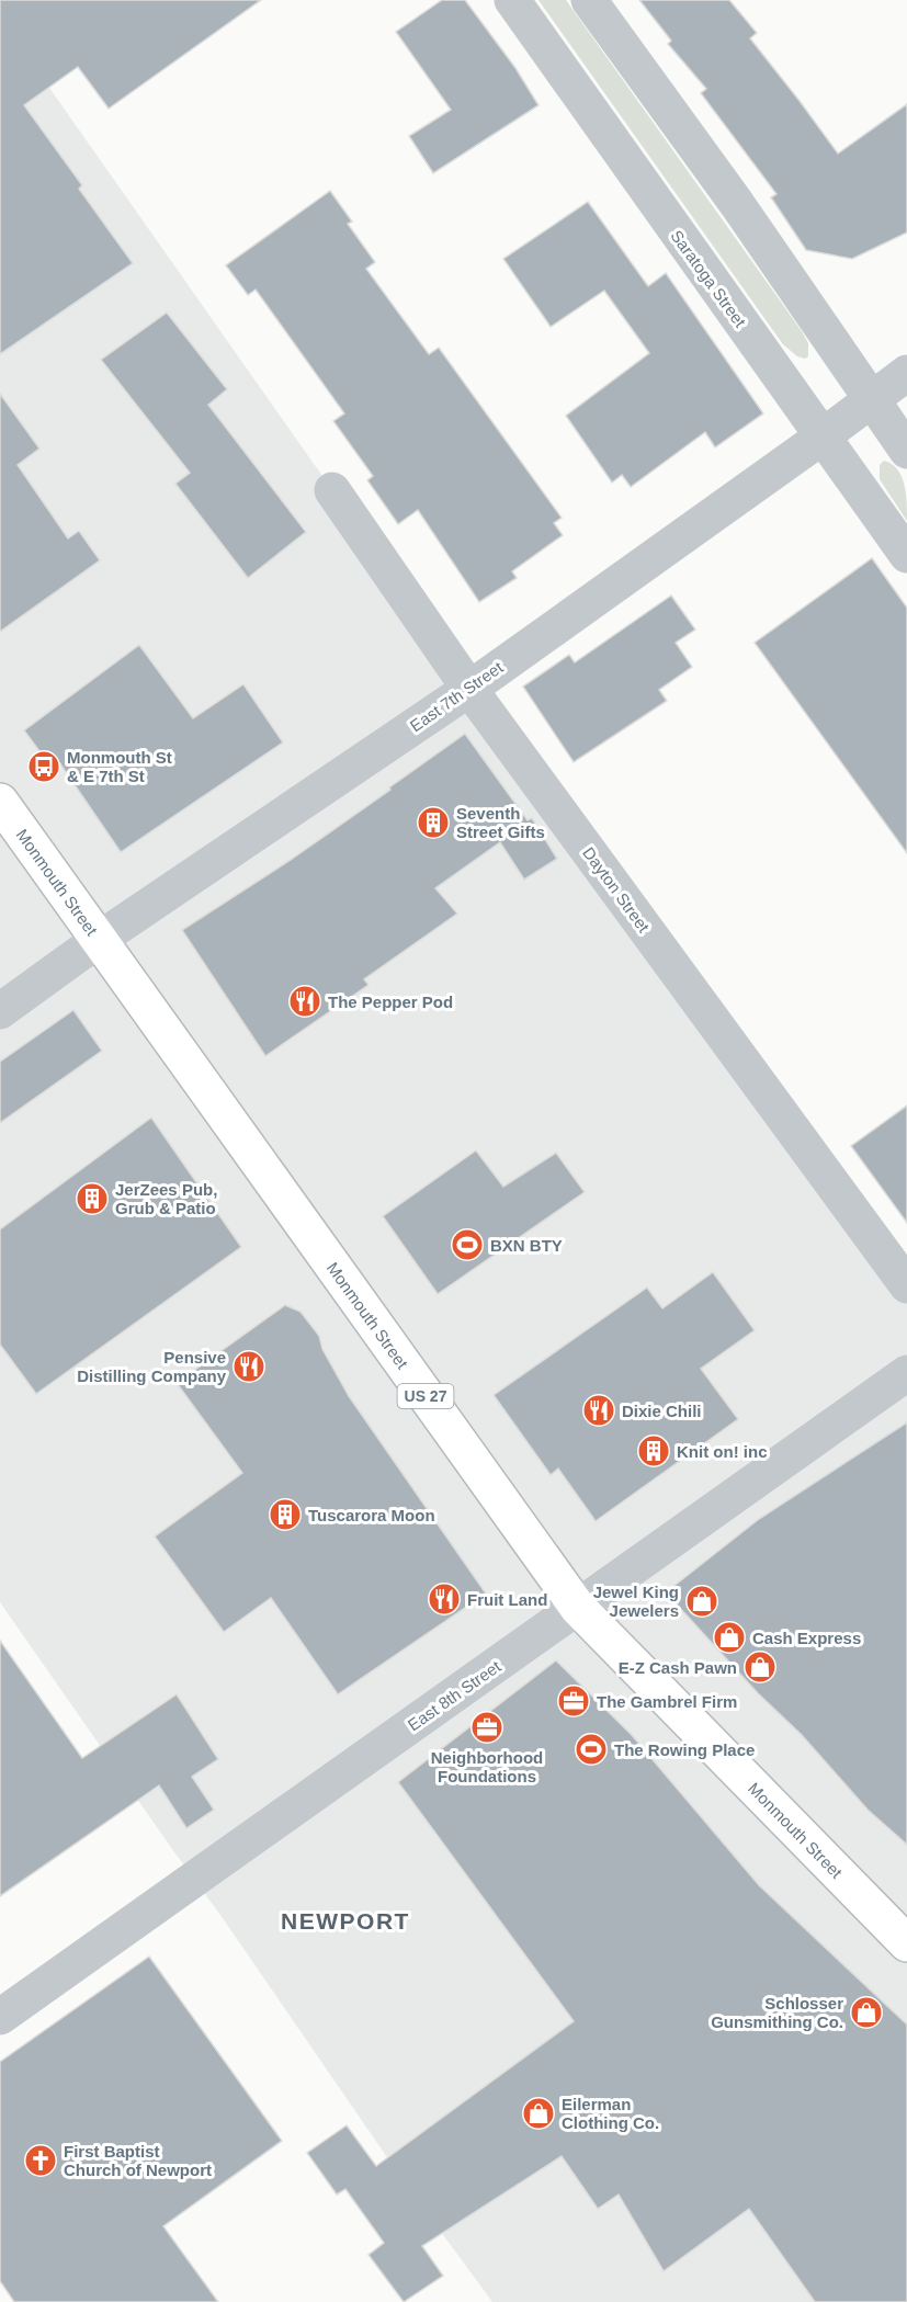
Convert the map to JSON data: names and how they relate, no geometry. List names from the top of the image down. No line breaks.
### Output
{"streets":{"main road":["Monmouth Street","US 27"],"street":["Saratoga Street","East 7th Street","Dayton Street","East 8th Street"]},"crossings":[["Saratoga Street","East 7th Street"],["East 7th Street","Monmouth Street"],["East 7th Street","Dayton Street"],["Monmouth Street","East 8th Street"]],"districts":["NEWPORT"],"places":{"bus stop":["Monmouth St & E 7th St"],"building":["Seventh Street Gifts","JerZees Pub, Grub & Patio","Knit on! inc","Tuscarora Moon"],"restaurant":["The Pepper Pod","Pensive Distilling Company","Dixie Chili","Fruit Land"],"sports":["BXN BTY","The Rowing Place"],"shop":["Jewel King Jewelers","Cash Express","E-Z Cash Pawn","Schlosser Gunsmithing Co.","Eilerman Clothing Co."],"office":["The Gambrel Firm","Neighborhood Foundations"],"church":["First Baptist Church of Newport"]}}
